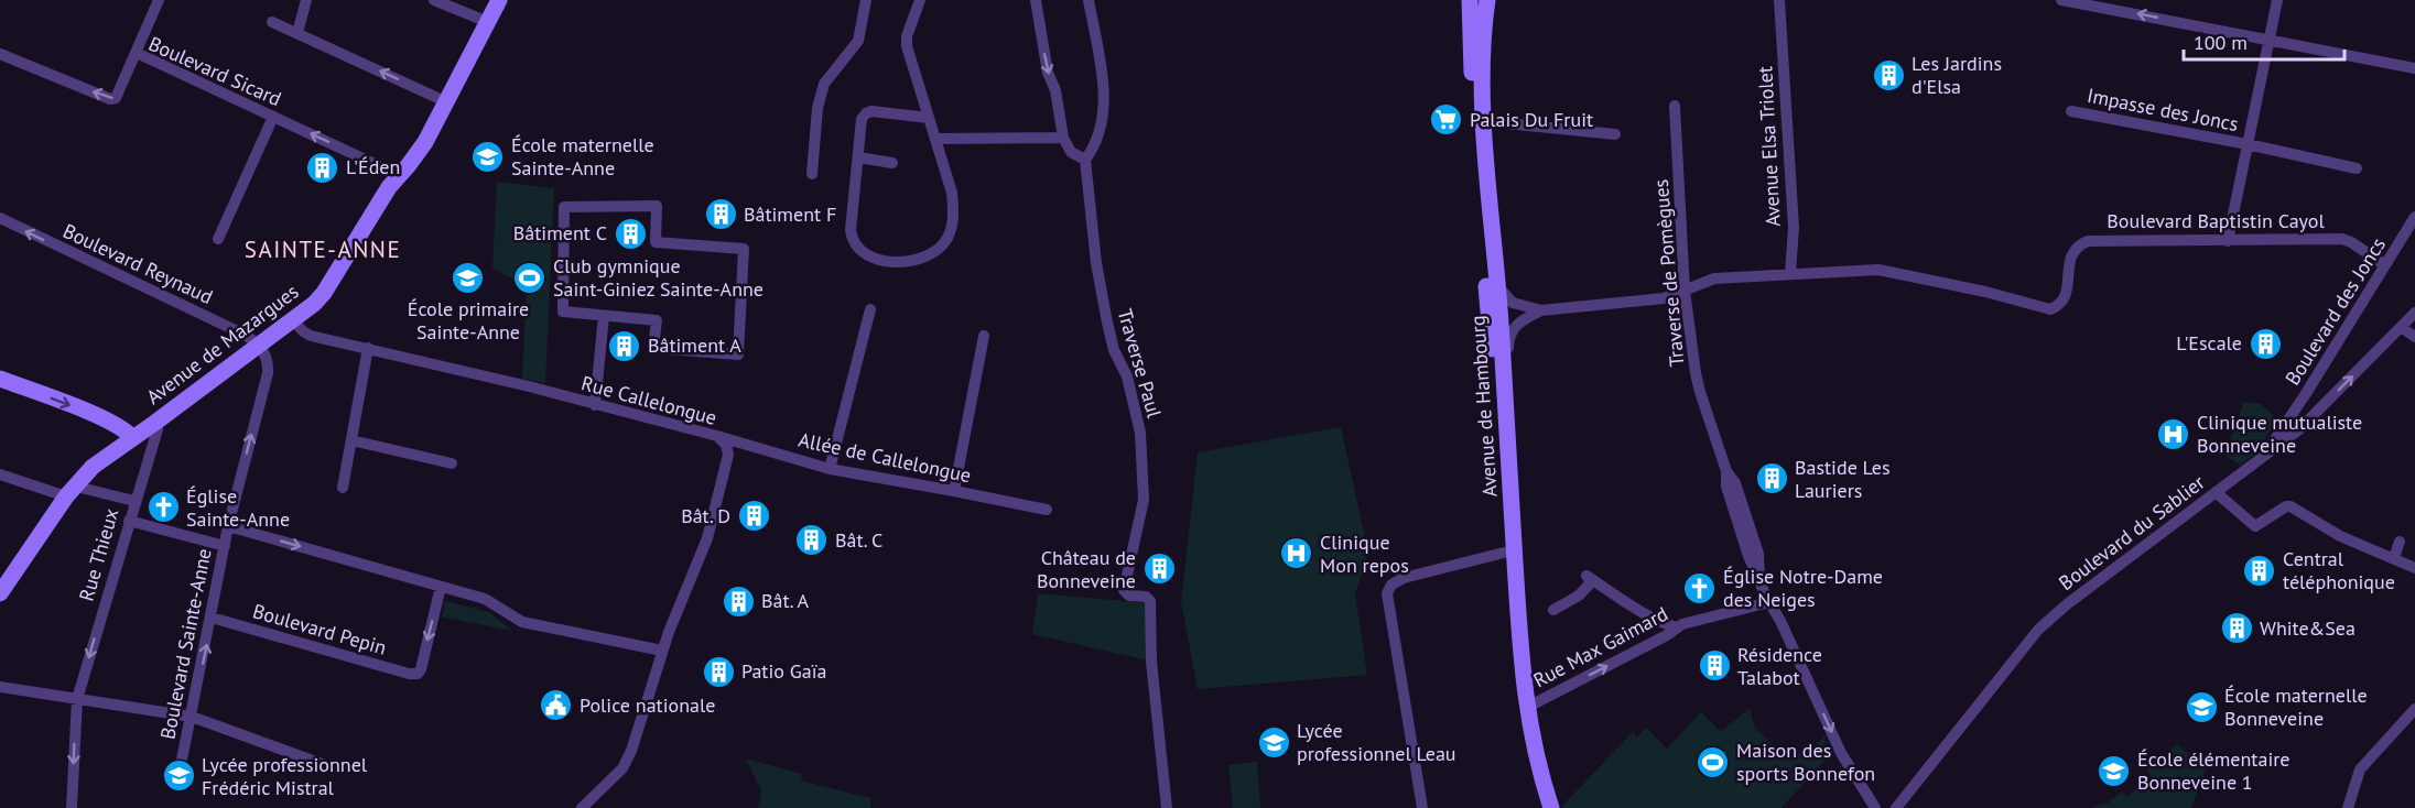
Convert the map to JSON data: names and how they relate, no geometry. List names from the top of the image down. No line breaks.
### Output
{"streets":{"street":["Boulevard Sicard","Impasse des Joncs","Avenue Elsa Triolet","Boulevard Baptistin Cayol","Boulevard Reynaud","Traverse de Pomègues","Boulevard des Joncs","Avenue de Mazargues","Traverse Paul","Rue Callelongue","Avenue de Hambourg","Allée de Callelongue","Boulevard du Sablier","Rue Thieux","Boulevard Pepin","Boulevard Sainte-Anne","Rue Max Gaimard"]},"crossings":[["Boulevard Sicard","Avenue de Mazargues"],["Avenue Elsa Triolet","Boulevard Baptistin Cayol"],["Boulevard Baptistin Cayol","Traverse de Pomègues"],["Boulevard Baptistin Cayol","Boulevard des Joncs"],["Boulevard Baptistin Cayol","Avenue de Hambourg"],["Boulevard Reynaud","Avenue de Mazargues"],["Boulevard Reynaud","Boulevard Sainte-Anne"],["Traverse de Pomègues","Rue Max Gaimard"],["Boulevard des Joncs","Boulevard du Sablier"],["Avenue de Mazargues","Rue Callelongue"],["Avenue de Mazargues","Rue Thieux"],["Avenue de Mazargues","Boulevard Sainte-Anne"],["Rue Callelongue","Allée de Callelongue"],["Avenue de Hambourg","Rue Max Gaimard"],["Boulevard Pepin","Boulevard Sainte-Anne"]],"one_way":["Boulevard Reynaud","Rue Thieux","Rue Max Gaimard"],"districts":["SAINTE-ANNE"],"places":{"building":["Les Jardins d'Elsa","L'Éden","Bâtiment F","Bâtiment C","L'Escale","Bâtiment A","Bastide Les Lauriers","Bât. D","Bât. C","Château de Bonneveine","Central téléphonique","Bât. A","White&Sea","Résidence Talabot","Patio Gaïa"],"supermarket":["Palais Du Fruit"],"school or university":["École maternelle Sainte-Anne","École primaire Sainte-Anne","École maternelle Bonneveine","Lycée professionnel Leau","École élémentaire Bonneveine 1","Lycée professionnel Frédéric Mistral"],"sports":["Club gymnique Saint-Giniez Sainte-Anne","Maison des sports Bonnefon"],"hospital":["Clinique mutualiste Bonneveine","Clinique Mon repos"],"church":["Église Sainte-Anne","Église Notre-Dame des Neiges"],"public building":["Police nationale"]},"scale_bar":"100 m"}
